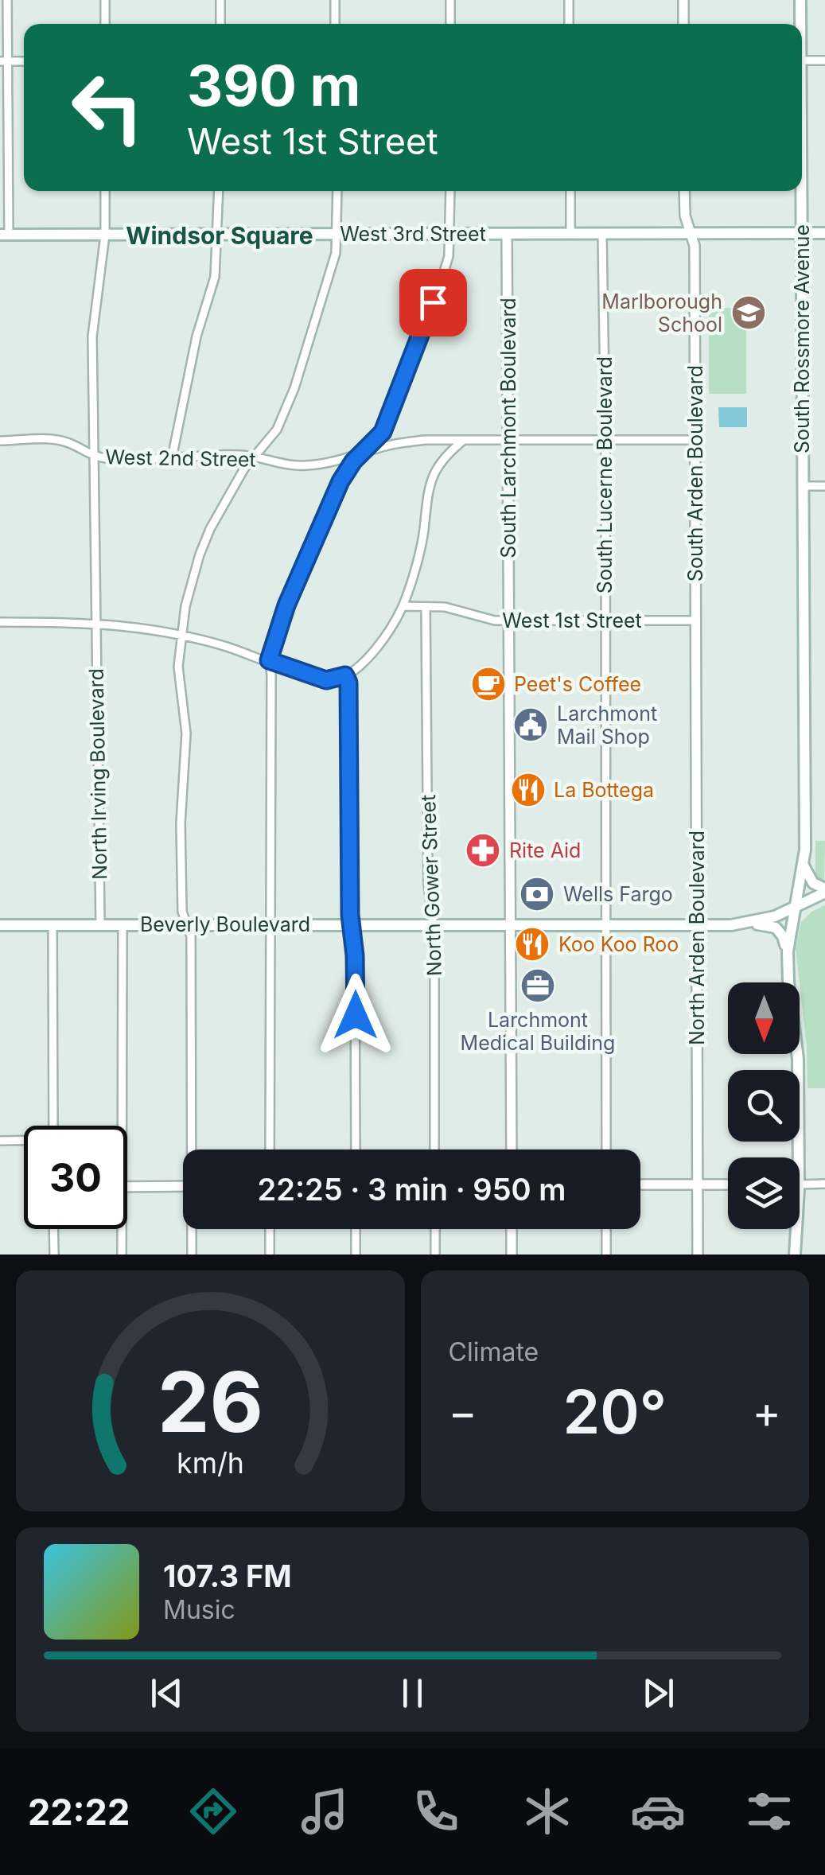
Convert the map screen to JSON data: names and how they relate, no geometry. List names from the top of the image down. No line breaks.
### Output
{"streets":{"main road":["West 3rd Street","South Rossmore Avenue","Beverly Boulevard"],"street":["South Larchmont Boulevard","West 2nd Street","South Arden Boulevard","South Lucerne Boulevard","West 1st Street","North Irving Boulevard","North Gower Street","North Arden Boulevard"]},"crossings":[["West 3rd Street","South Rossmore Avenue"],["West 3rd Street","South Larchmont Boulevard"],["West 3rd Street","South Arden Boulevard"],["West 3rd Street","South Lucerne Boulevard"],["West 3rd Street","North Irving Boulevard"],["South Rossmore Avenue","Beverly Boulevard"],["South Larchmont Boulevard","West 2nd Street"],["South Larchmont Boulevard","West 1st Street"],["South Larchmont Boulevard","Beverly Boulevard"],["West 2nd Street","South Arden Boulevard"],["West 2nd Street","South Lucerne Boulevard"],["West 2nd Street","North Irving Boulevard"],["South Arden Boulevard","West 1st Street"],["South Arden Boulevard","North Arden Boulevard"],["South Lucerne Boulevard","West 1st Street"],["South Lucerne Boulevard","Beverly Boulevard"],["West 1st Street","North Gower Street"],["West 1st Street","North Arden Boulevard"],["North Irving Boulevard","Beverly Boulevard"],["North Gower Street","Beverly Boulevard"],["Beverly Boulevard","North Arden Boulevard"]],"districts":["Windsor Square"],"places":{"school or university":["Marlborough School"],"cafe":["Peet's Coffee"],"public building":["Larchmont Mail Shop"],"restaurant":["La Bottega","Koo Koo Roo"],"pharmacy":["Rite Aid"],"bank":["Wells Fargo"],"office":["Larchmont Medical Building"]},"north":"bottom","page":{"turn":["390 m","West 1st Street"],"limit":"30","trip":"22:25 · 3 min · 950 m","tile":"Climate","heat":["−","20°","+"],"song":["107.3 FM","Music"],"tabs":"22:22","gauge":["26","km/h"]}}
